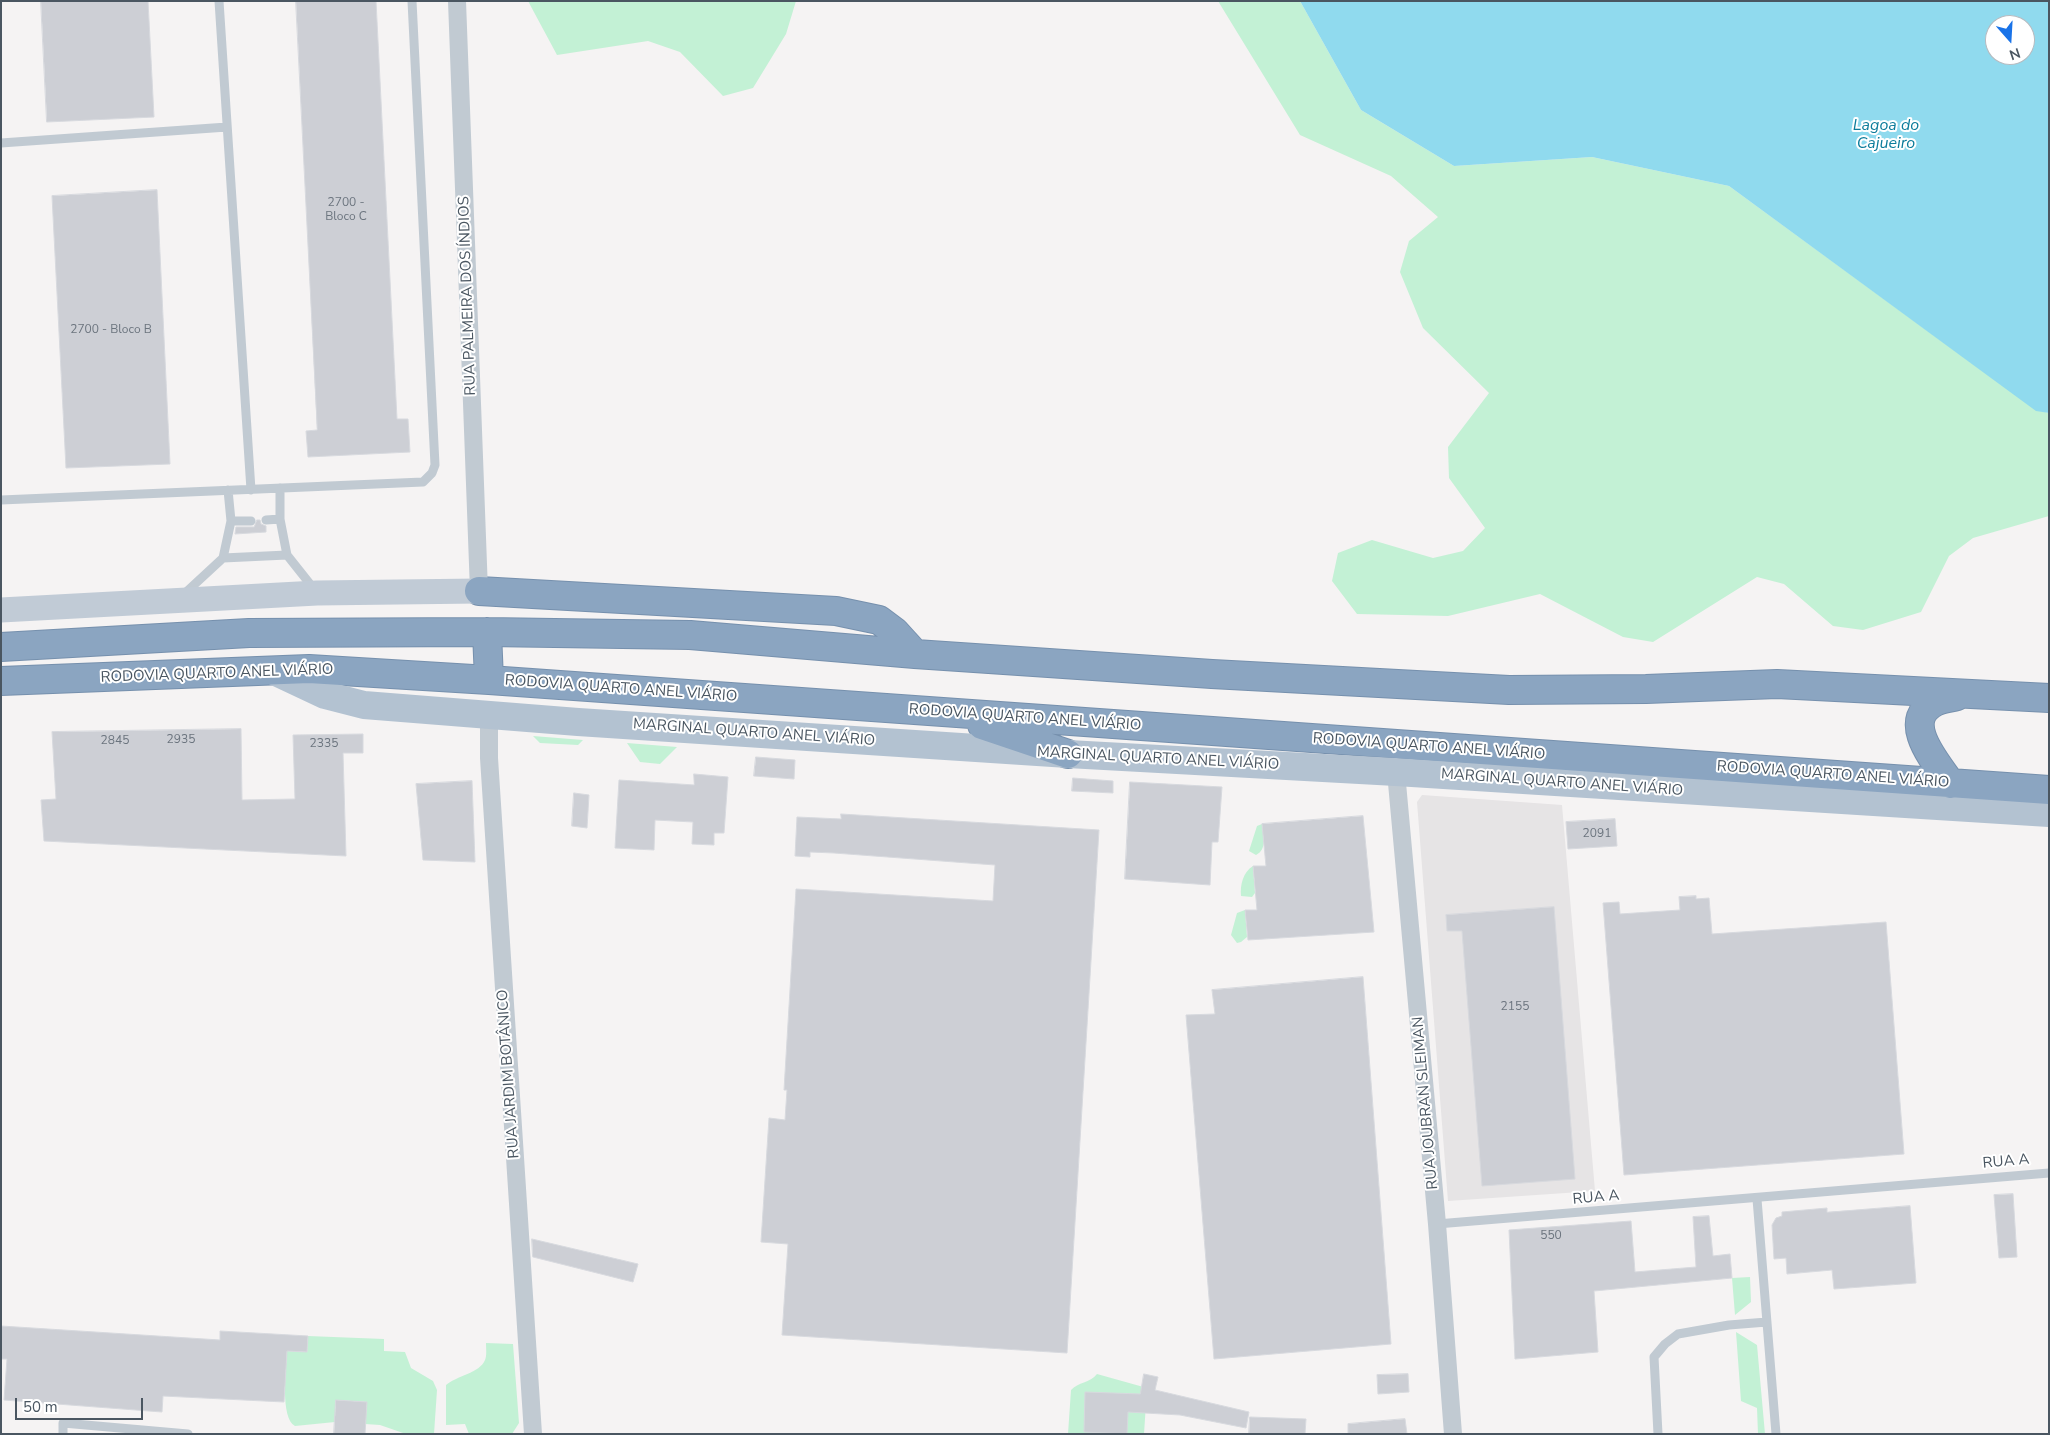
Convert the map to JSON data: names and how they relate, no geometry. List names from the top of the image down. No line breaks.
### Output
{"streets":{"highway":["RODOVIA QUARTO ANEL VIÁRIO"],"main road":["MARGINAL QUARTO ANEL VIÁRIO"],"street":["RUA PALMEIRA DOS ÍNDIOS","RUA JARDIM BOTÂNICO","RUA JOUBRAN SLEIMAN"],"lane":["RUA A"]},"crossings":[["RODOVIA QUARTO ANEL VIÁRIO","MARGINAL QUARTO ANEL VIÁRIO"],["MARGINAL QUARTO ANEL VIÁRIO","RUA JARDIM BOTÂNICO"],["MARGINAL QUARTO ANEL VIÁRIO","RUA JOUBRAN SLEIMAN"],["RUA JOUBRAN SLEIMAN","RUA A"]],"water":["Lagoa do Cajueiro"],"house_numbers":["2700 - Bloco C","2700 - Bloco B","2935","2845","2335","2091","2155","550"],"scale_bar":"50 m","north":"bottom"}
